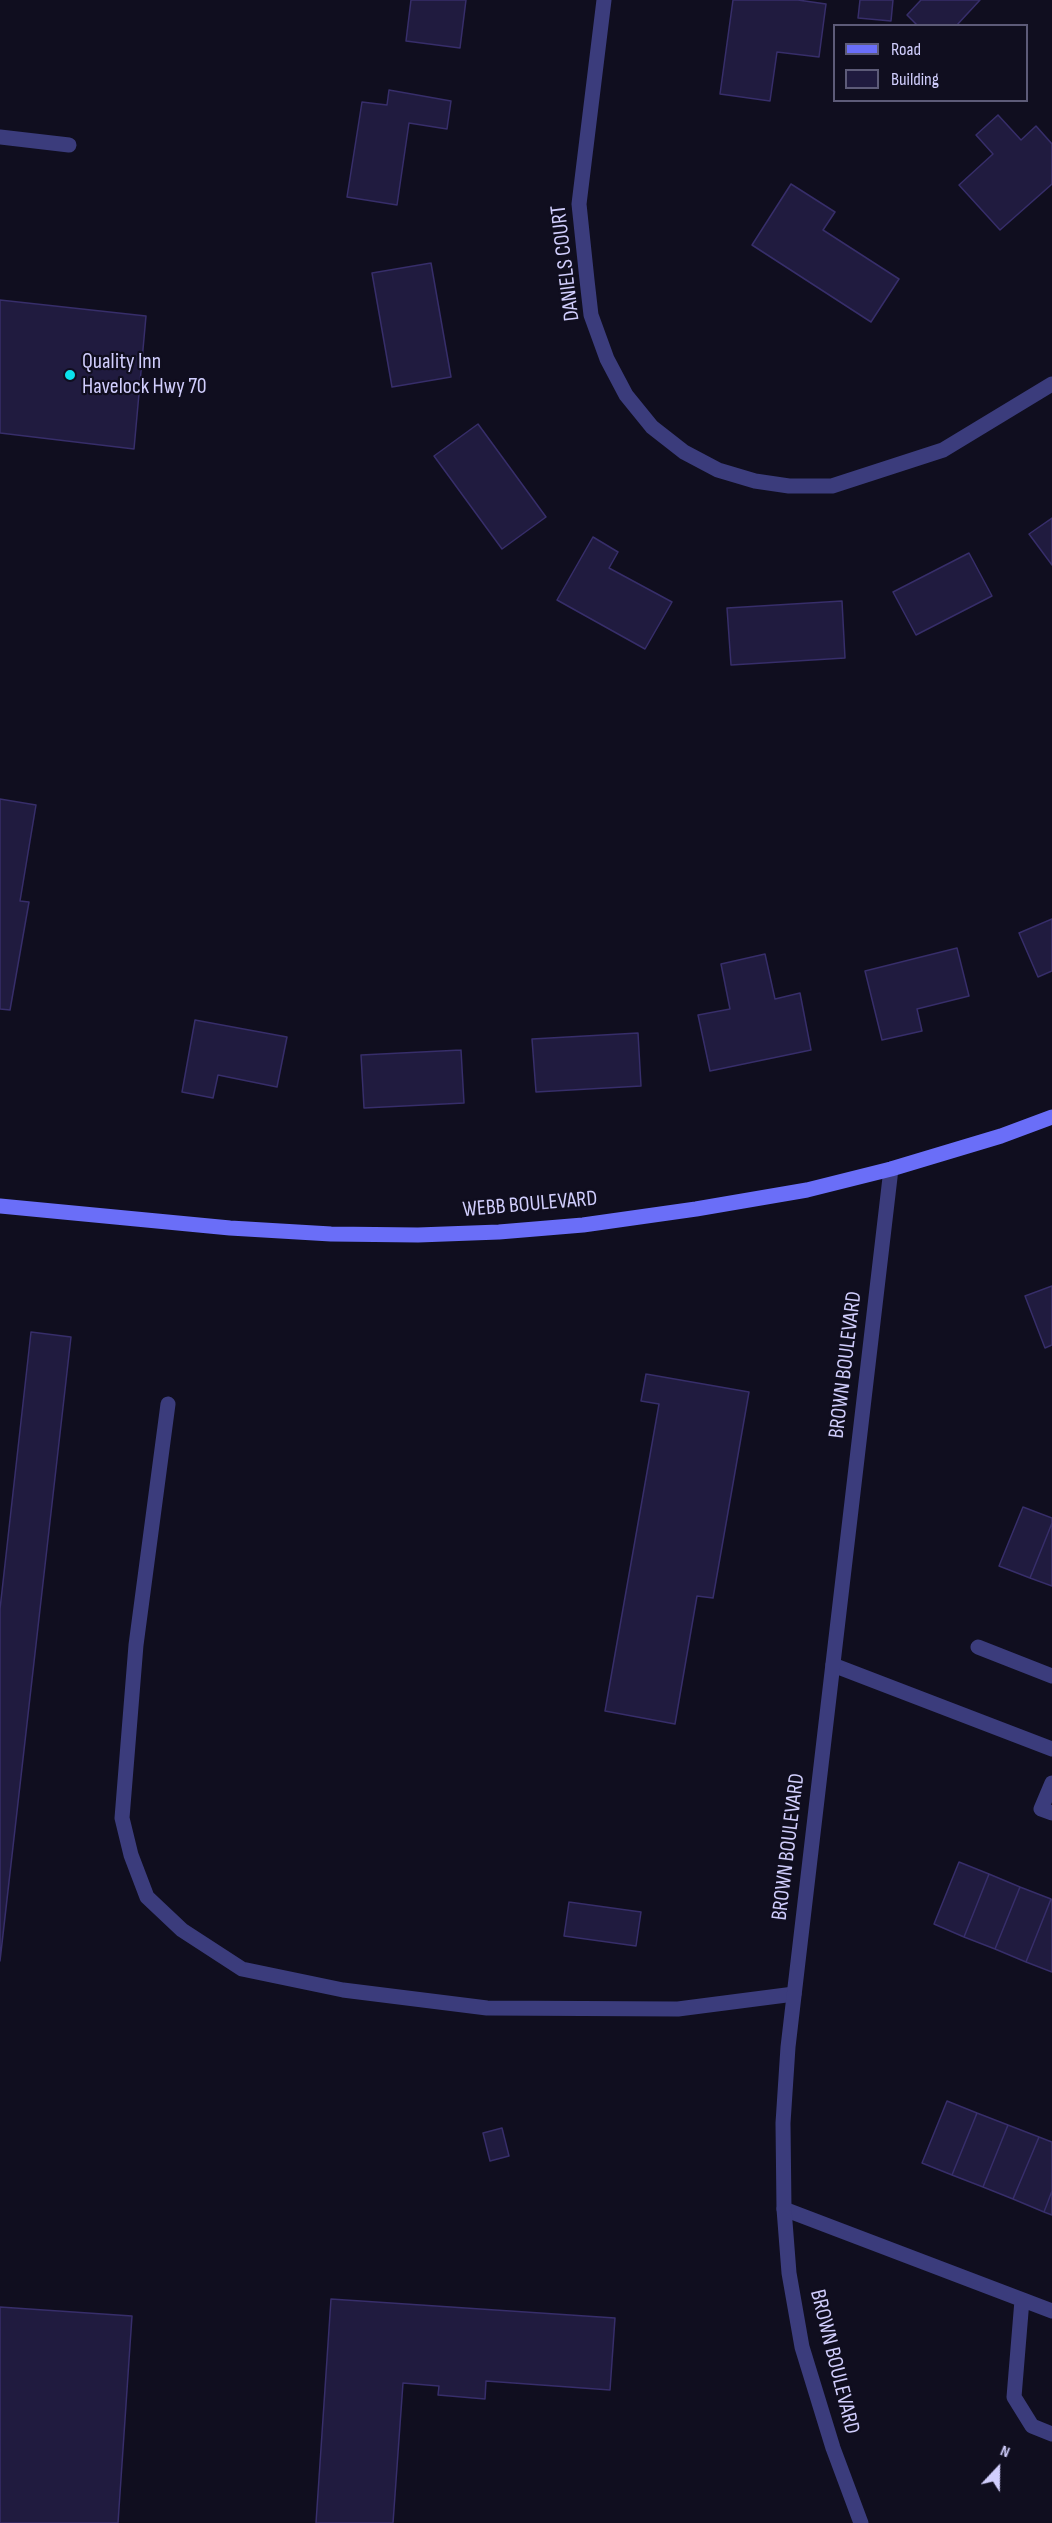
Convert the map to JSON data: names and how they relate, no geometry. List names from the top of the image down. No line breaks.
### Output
{"streets":{"street":["DANIELS COURT","WEBB BOULEVARD","BROWN BOULEVARD"]},"crossings":[["WEBB BOULEVARD","BROWN BOULEVARD"]],"places":["Quality Inn Havelock Hwy 70"],"legend":["Road","Building"],"north":"top"}
